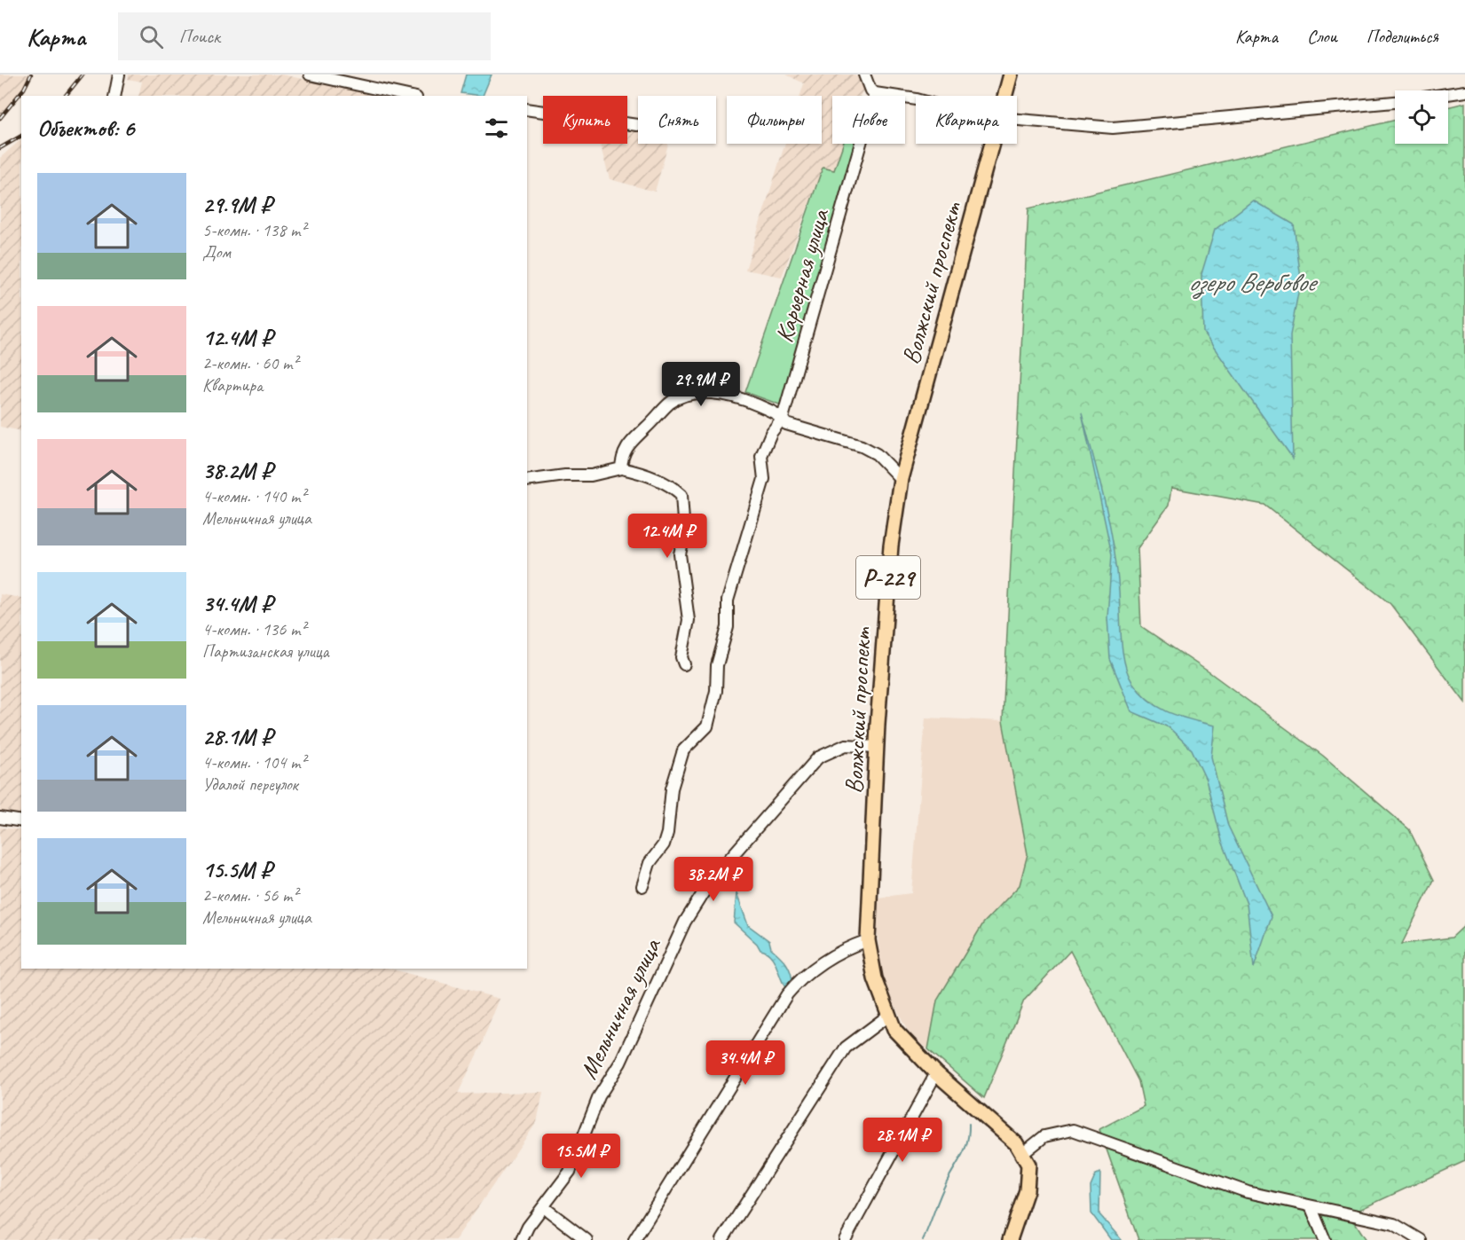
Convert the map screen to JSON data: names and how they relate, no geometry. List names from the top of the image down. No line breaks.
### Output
{"streets":{"main road":["Волжский проспект","Р-229"],"street":["Карьерная улица","Мельничная улица"]},"crossings":[["Волжский проспект","Мельничная улица"]],"water":["озеро Вербовое"],"page":{"header":"Карта","search":"Поиск","nav":["Карта","Слои","Поделиться"],"chip":["Купить","Снять","Фильтры","Новое","Квартира"],"heading":"Объектов: 6","list":[{"name":"29.9M ₽","note":"5-комн. · 138 m² · Дом"},{"name":"12.4M ₽","note":"2-комн. · 60 m² · Квартира"},{"name":"38.2M ₽","note":"4-комн. · 140 m² · Мельничная улица"},{"name":"34.4M ₽","note":"4-комн. · 136 m² · Партизанская улица"},{"name":"28.1M ₽","note":"4-комн. · 104 m² · Удалой переулок"},{"name":"15.5M ₽","note":"2-комн. · 56 m² · Мельничная улица"}],"price":["29.9M ₽","12.4M ₽","38.2M ₽","34.4M ₽","28.1M ₽","15.5M ₽"]}}
